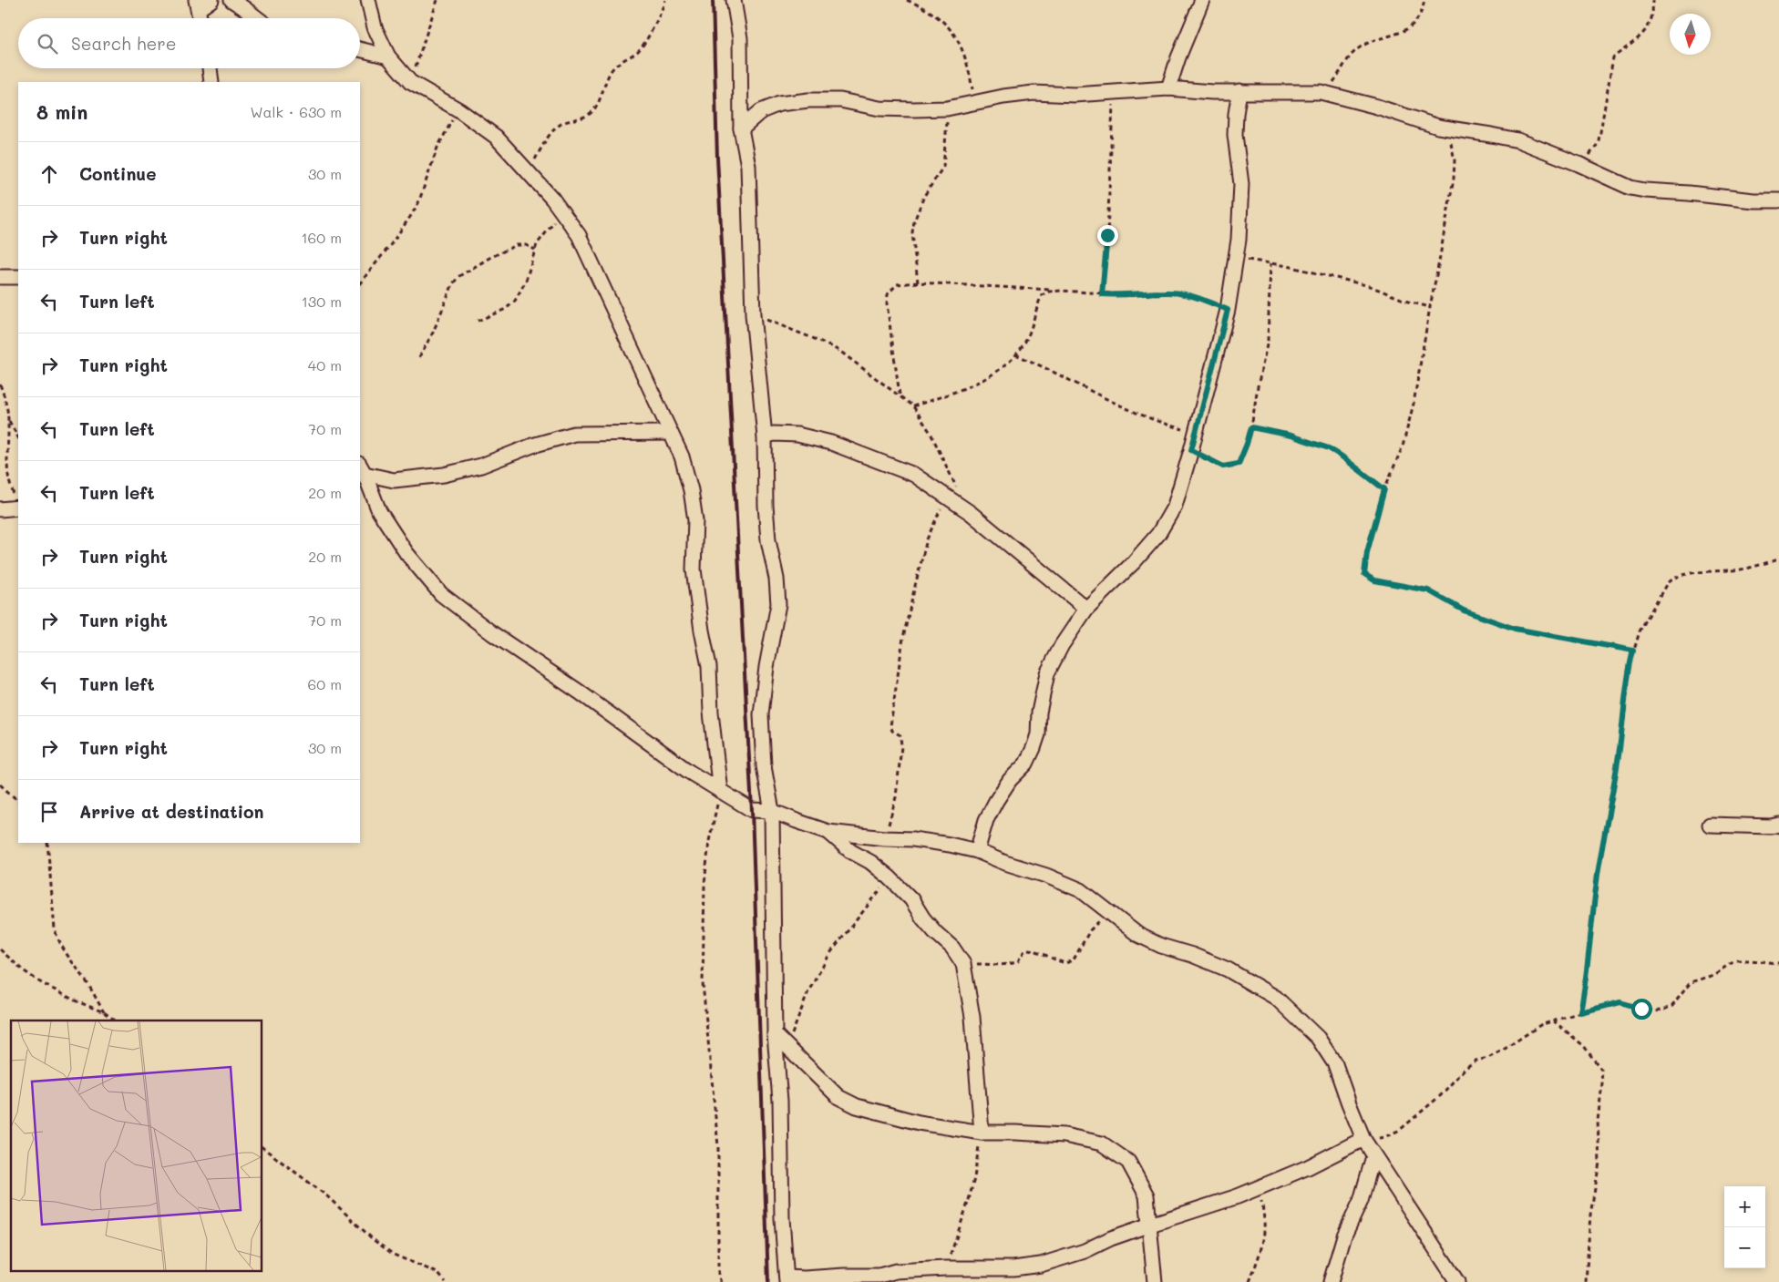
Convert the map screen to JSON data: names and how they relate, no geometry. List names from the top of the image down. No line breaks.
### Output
{"north":"bottom","page":{"search":"Search here","heading":["8 min","Walk · 630 m"],"list":[["Continue","30 m"],["Turn right","160 m"],["Turn left","130 m"],["Turn right","40 m"],["Turn left","70 m"],["Turn left","20 m"],["Turn right","20 m"],["Turn right","70 m"],["Turn left","60 m"],["Turn right","30 m"],"Arrive at destination"],"map_buttons":["+","−"]}}
